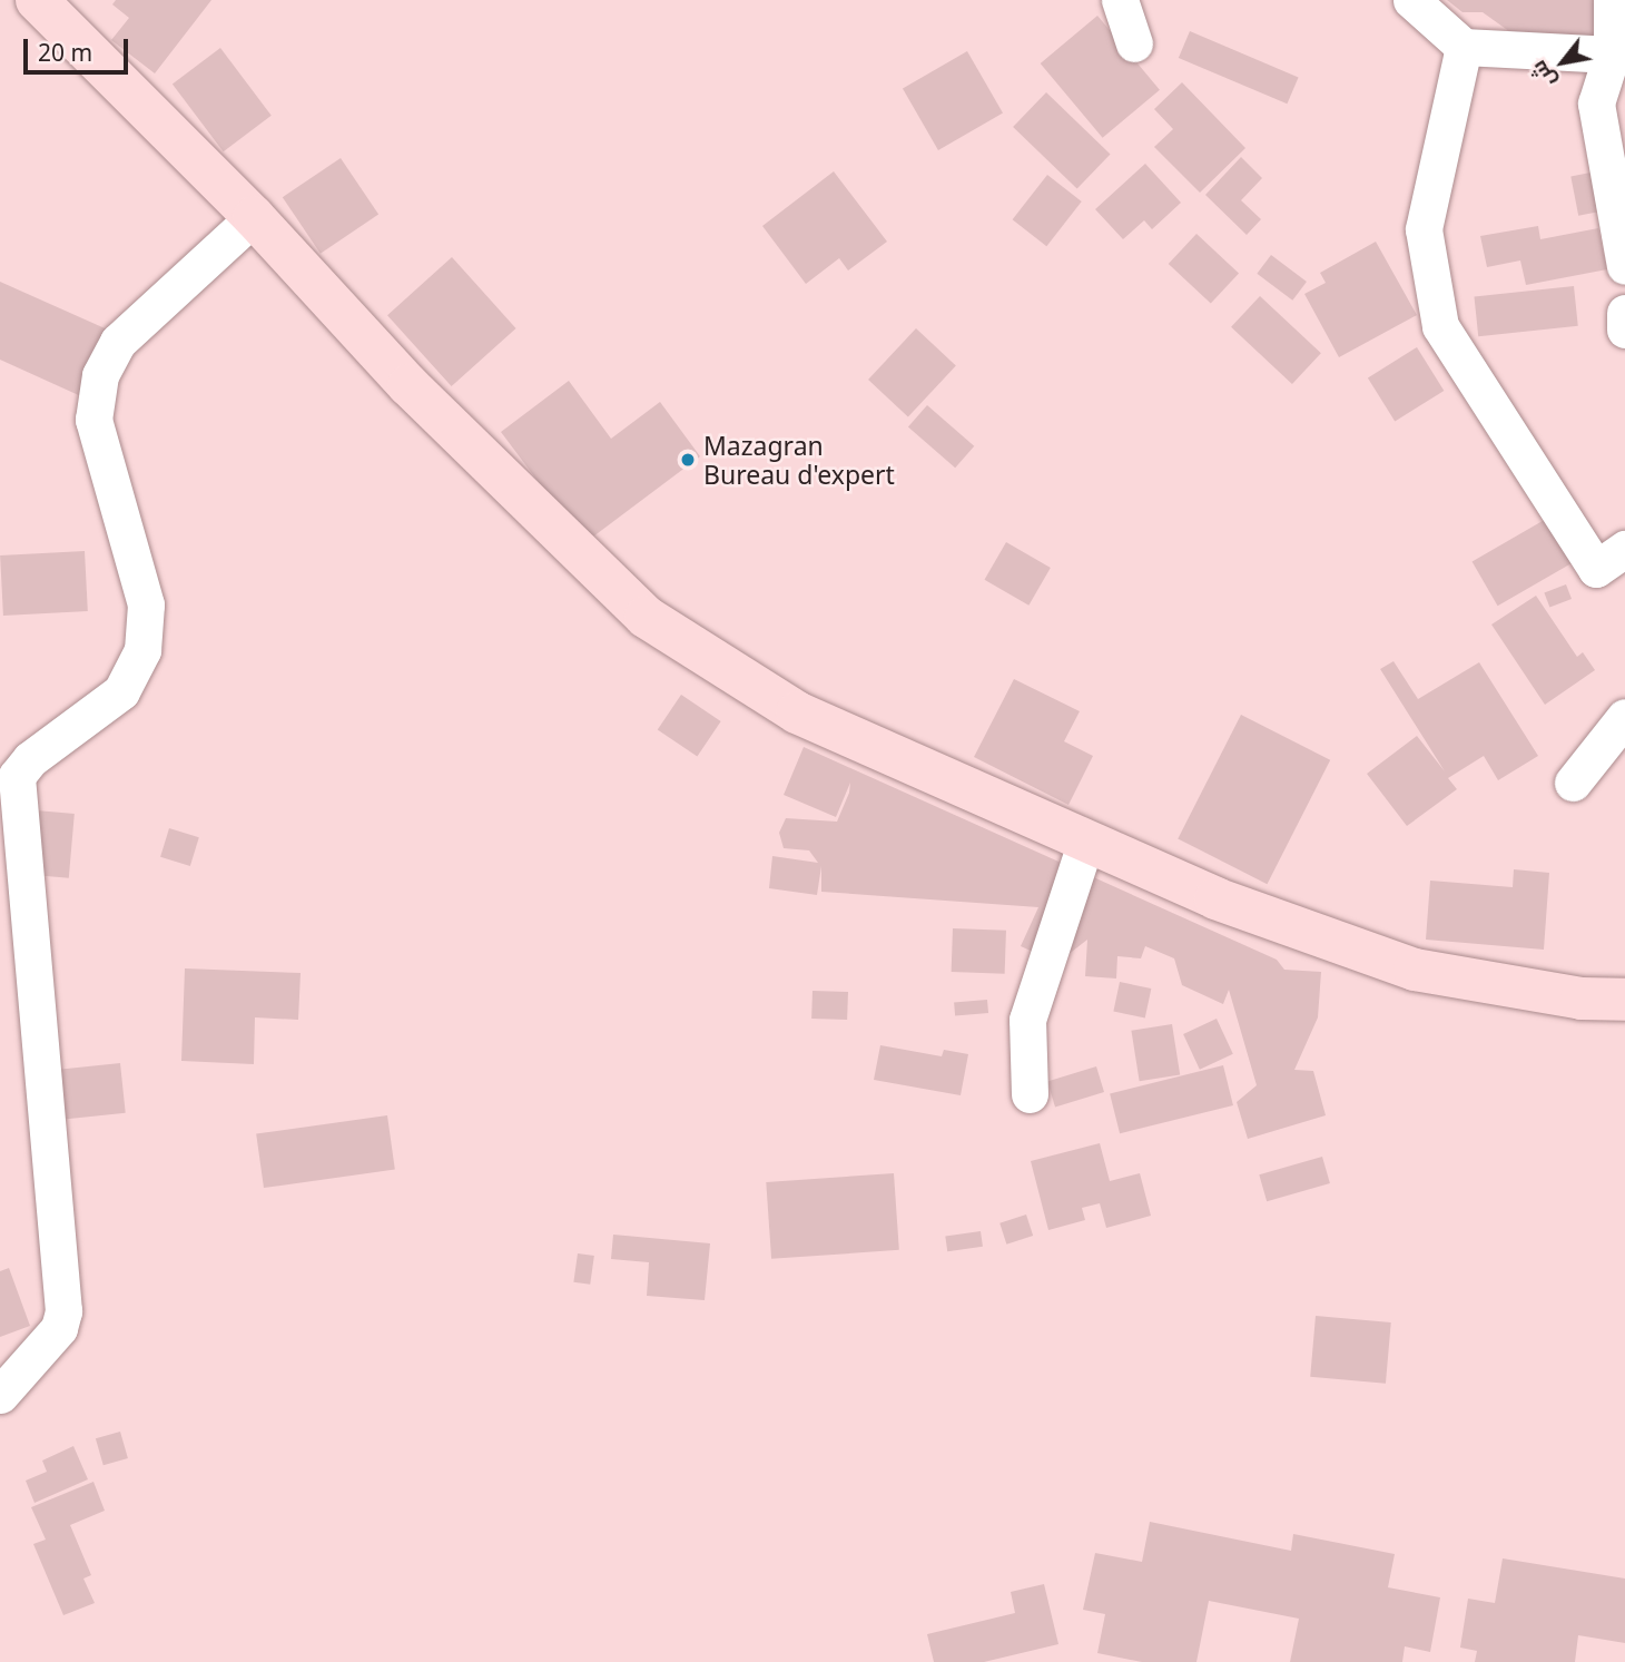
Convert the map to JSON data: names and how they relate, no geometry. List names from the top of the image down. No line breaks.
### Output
{"places":["Mazagran Bureau d'expert"],"scale_bar":"20 m","north":"bottom left"}
